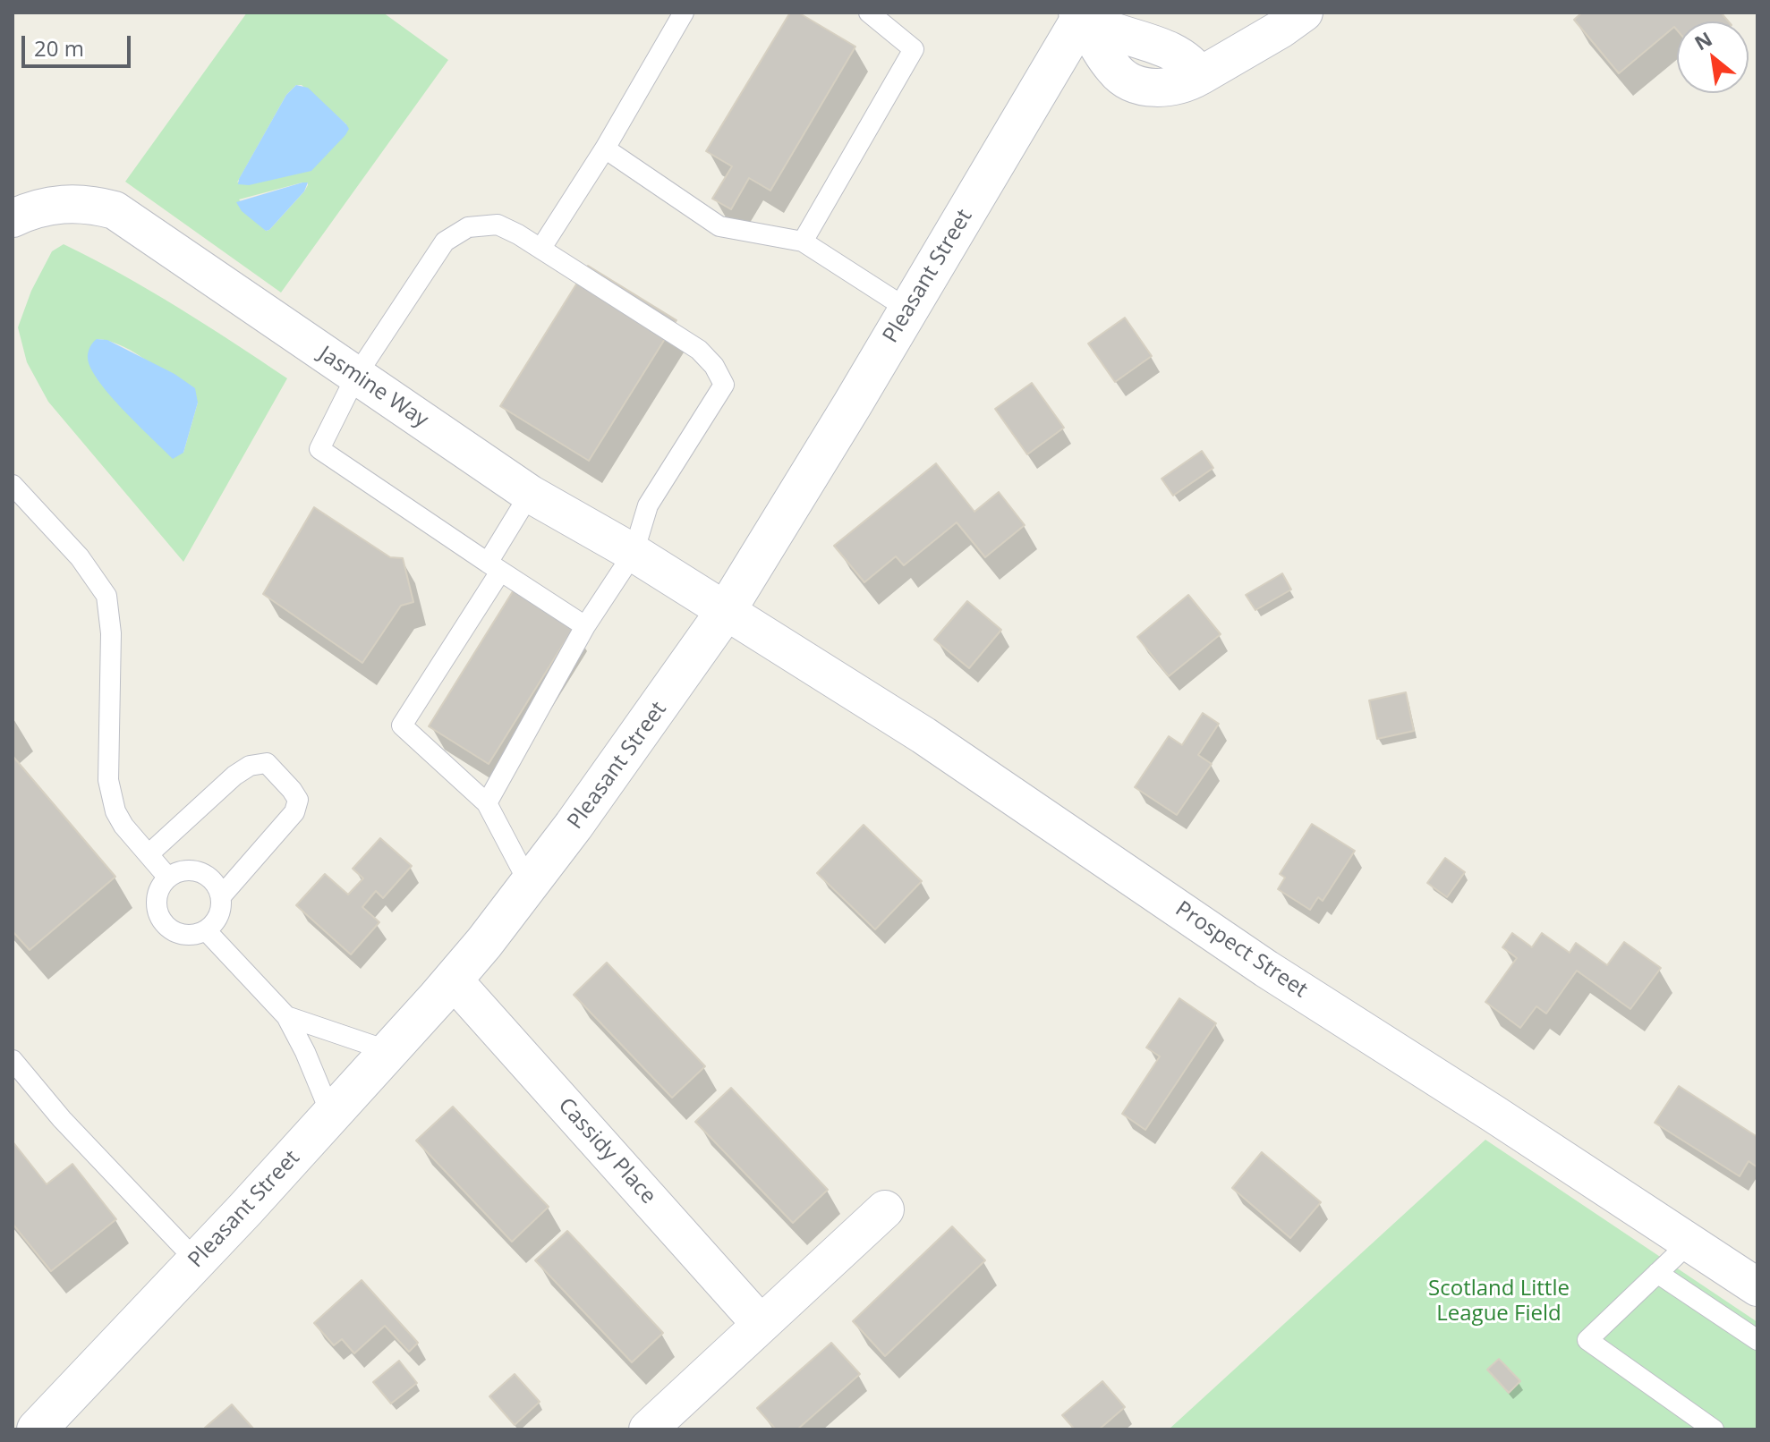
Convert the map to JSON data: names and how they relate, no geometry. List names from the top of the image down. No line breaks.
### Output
{"streets":{"main road":["Pleasant Street"],"street":["Jasmine Way","Prospect Street","Cassidy Place"]},"crossings":[["Pleasant Street","Jasmine Way"],["Pleasant Street","Prospect Street"],["Pleasant Street","Cassidy Place"],["Jasmine Way","Prospect Street"]],"parks":["Scotland Little League Field"],"scale_bar":"20 m","north":"top left"}
